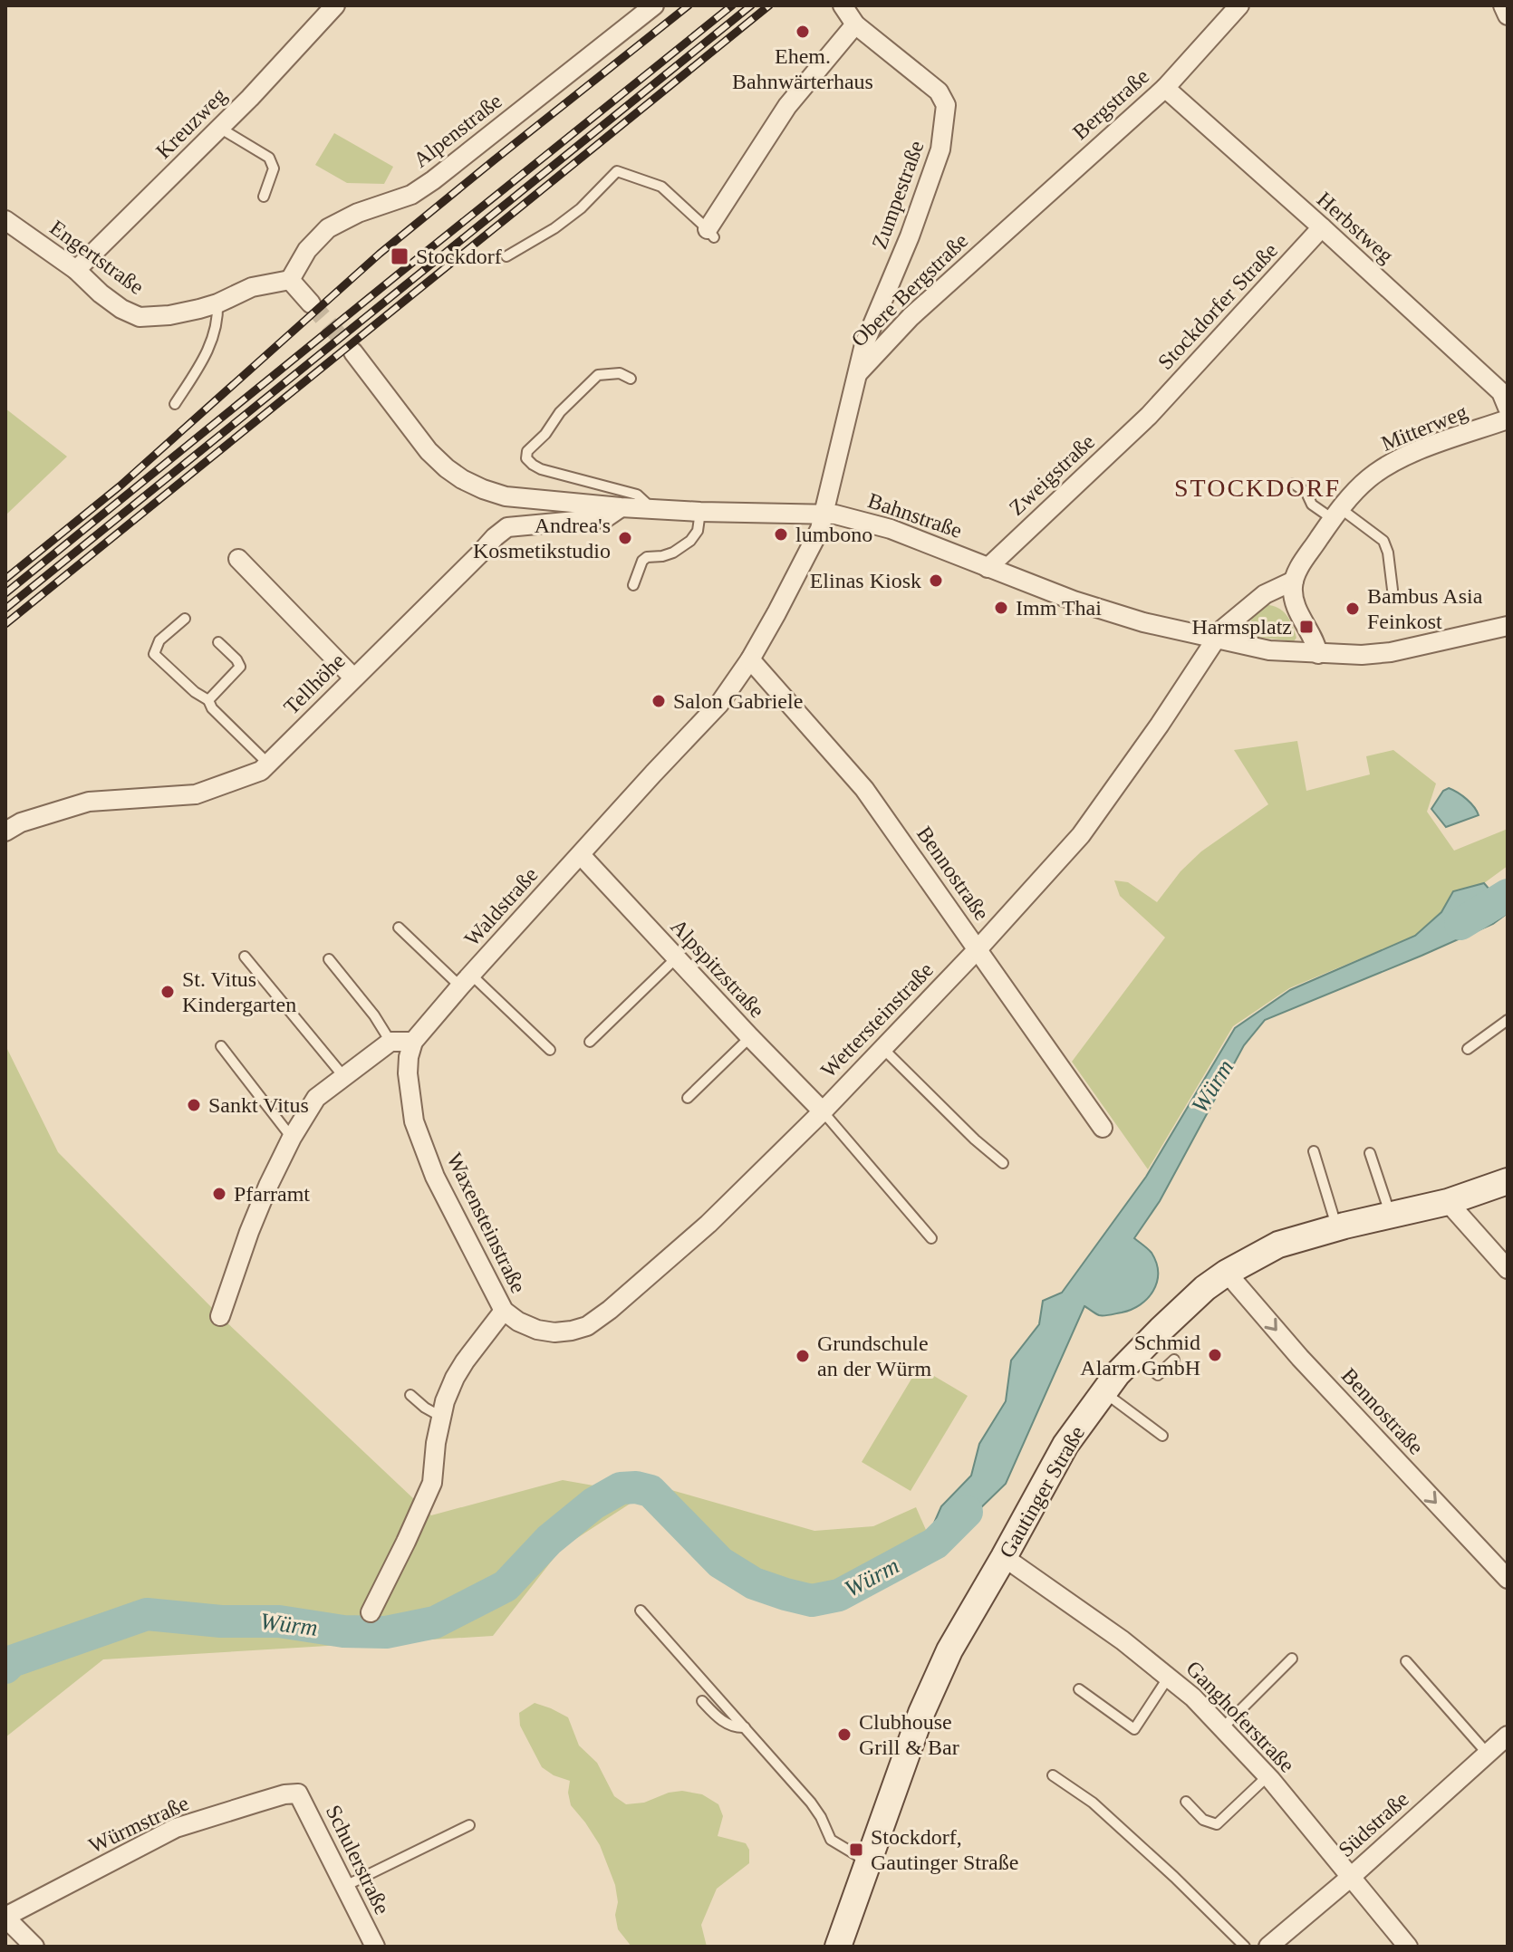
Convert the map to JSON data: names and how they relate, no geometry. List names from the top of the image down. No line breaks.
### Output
{"streets":{"main road":["Gautinger Straße"],"street":["Bergstraße","Kreuzweg","Alpenstraße","Zumpestraße","Herbstweg","Engertstraße","Obere Bergstraße","Stockdorfer Straße","Mitterweg","Zweigstraße","Bahnstraße","Tellhöhe","Bennostraße","Waldstraße","Alpspitzstraße","Wettersteinstraße","Waxensteinstraße","Ganghoferstraße","Würmstraße","Südstraße","Schulerstraße"]},"crossings":[["Bergstraße","Herbstweg"],["Bergstraße","Obere Bergstraße"],["Kreuzweg","Engertstraße"],["Alpenstraße","Engertstraße"],["Zumpestraße","Obere Bergstraße"],["Herbstweg","Stockdorfer Straße"],["Obere Bergstraße","Bahnstraße"],["Obere Bergstraße","Waldstraße"],["Stockdorfer Straße","Zweigstraße"],["Zweigstraße","Bahnstraße"],["Bahnstraße","Tellhöhe"],["Bahnstraße","Waldstraße"],["Bahnstraße","Wettersteinstraße"],["Bennostraße","Waldstraße"],["Bennostraße","Wettersteinstraße"],["Bennostraße","Gautinger Straße"],["Waldstraße","Alpspitzstraße"],["Waldstraße","Waxensteinstraße"],["Alpspitzstraße","Wettersteinstraße"],["Wettersteinstraße","Waxensteinstraße"],["Gautinger Straße","Ganghoferstraße"],["Ganghoferstraße","Südstraße"],["Würmstraße","Schulerstraße"]],"one_way":["Bennostraße"],"districts":["STOCKDORF"],"water":["Würm"],"places":{"other":["Ehem. Bahnwärterhaus","lumbono","Andrea's Kosmetikstudio","Elinas Kiosk","Imm Thai","Bambus Asia Feinkost","Salon Gabriele","St. Vitus Kindergarten","Sankt Vitus","Pfarramt","Schmid Alarm GmbH","Grundschule an der Würm","Clubhouse Grill & Bar"],"transit":["Stockdorf","Harmsplatz","Stockdorf, Gautinger Straße"]}}
